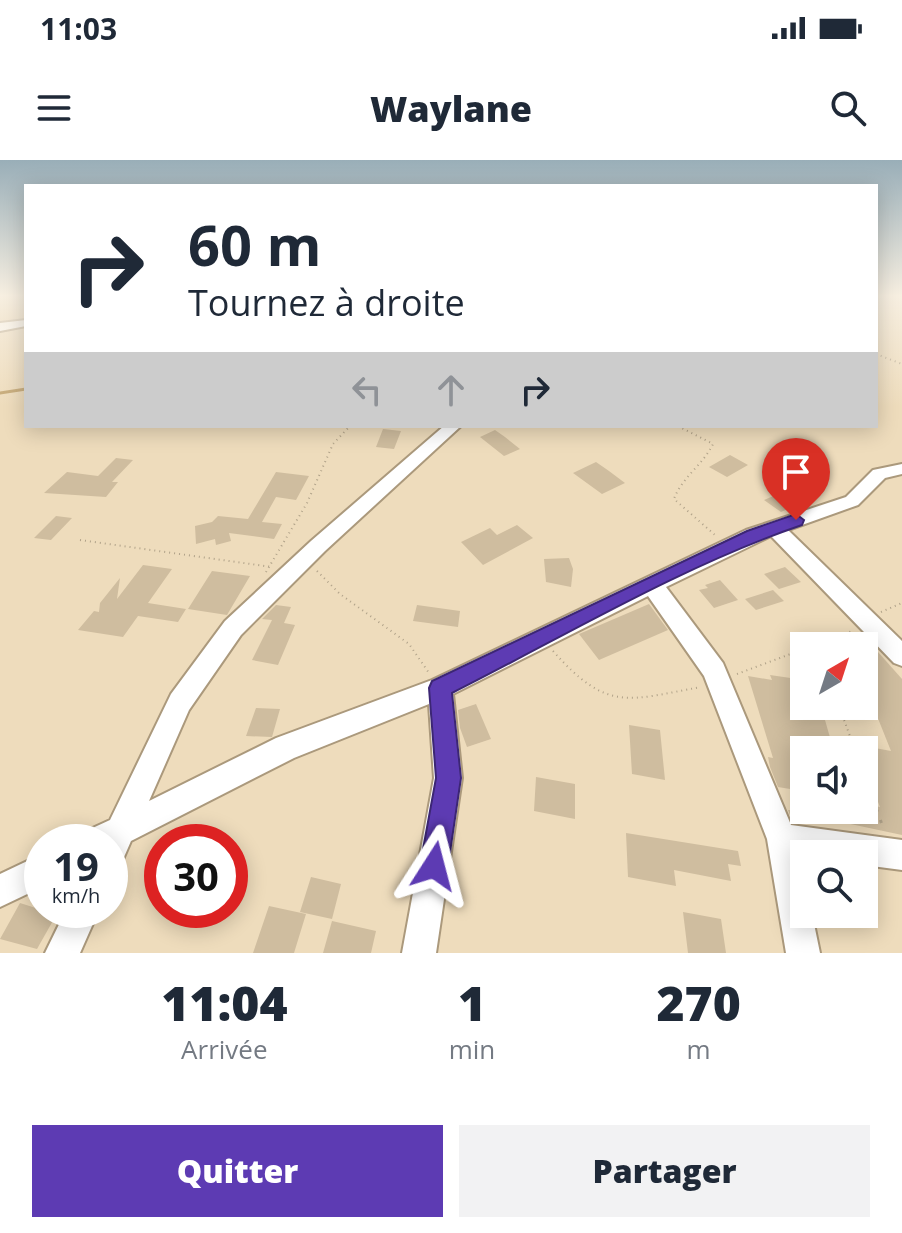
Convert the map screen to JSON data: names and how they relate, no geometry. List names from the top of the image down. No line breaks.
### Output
{"north":"top right","page":{"status":"11:03","header":"Waylane","turn":["60 m","Tournez à droite"],"speed":"19 km/h","limit":"30","eta":["11:04","Arrivée","1","min","270","m"],"buttons":["Quitter","Partager"]}}
